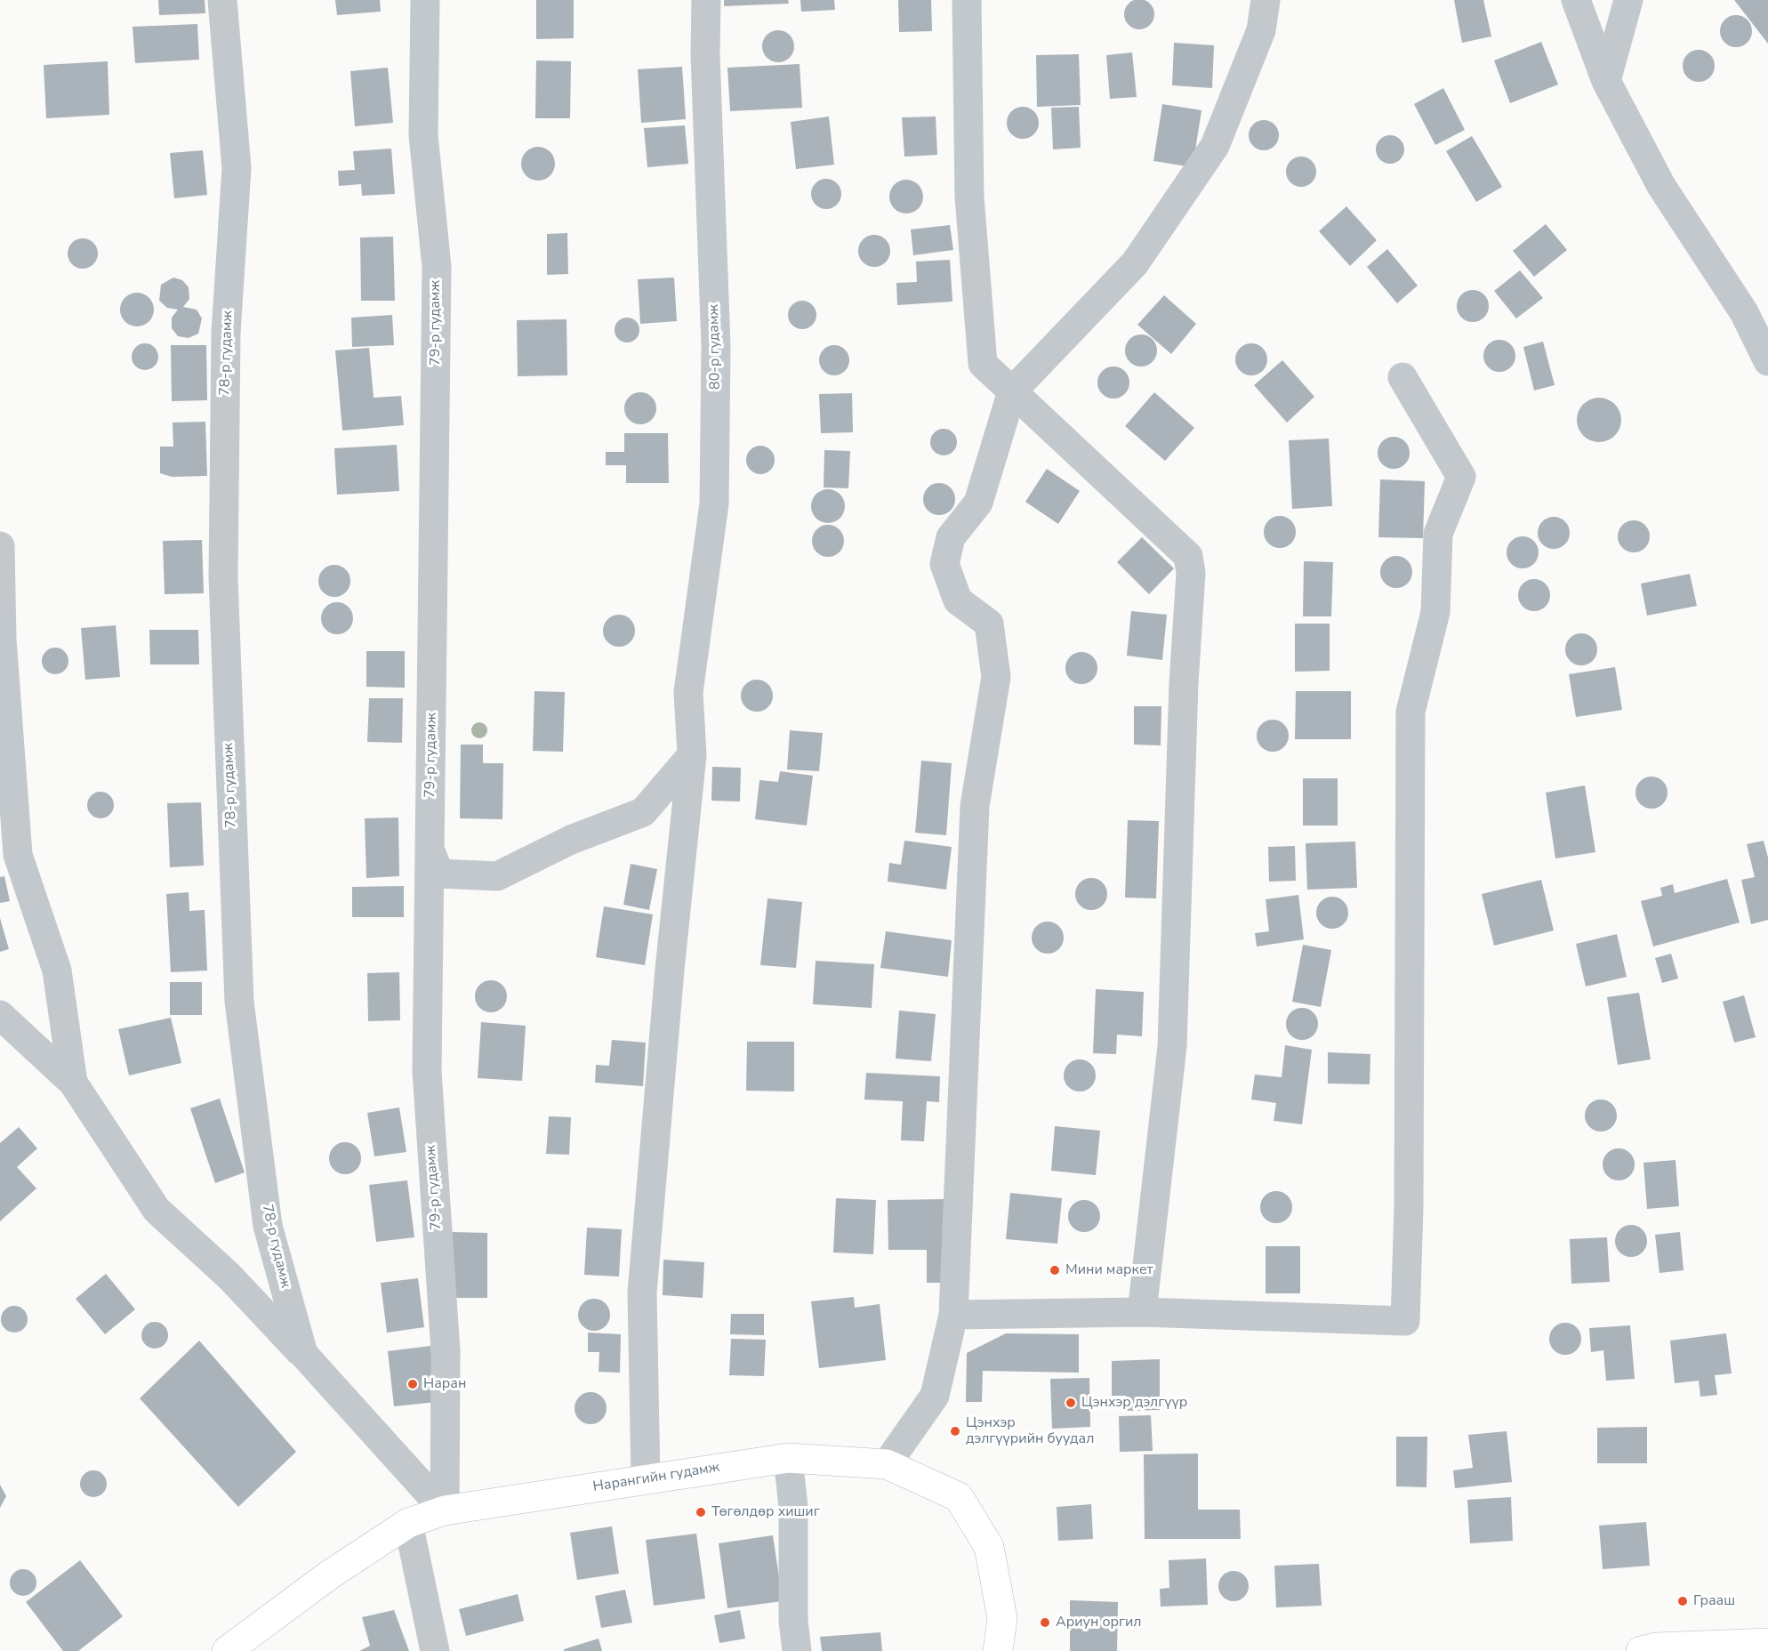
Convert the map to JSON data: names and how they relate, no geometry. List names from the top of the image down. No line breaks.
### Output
{"streets":{"main road":["Нарангийн гудамж"],"street":["79-р гудамж","80-р гудамж","78-р гудамж"]},"crossings":[["79-р гудамж","78-р гудамж"],["79-р гудамж","Нарангийн гудамж"],["80-р гудамж","Нарангийн гудамж"],["78-р гудамж","Нарангийн гудамж"]],"places":["Мини маркет","Наран","Цэнхэр дэлгүүр","Цэнхэр дэлгүүрийн буудал","Төгөлдөр хишиг","Грааш","Ариун оргил"]}
